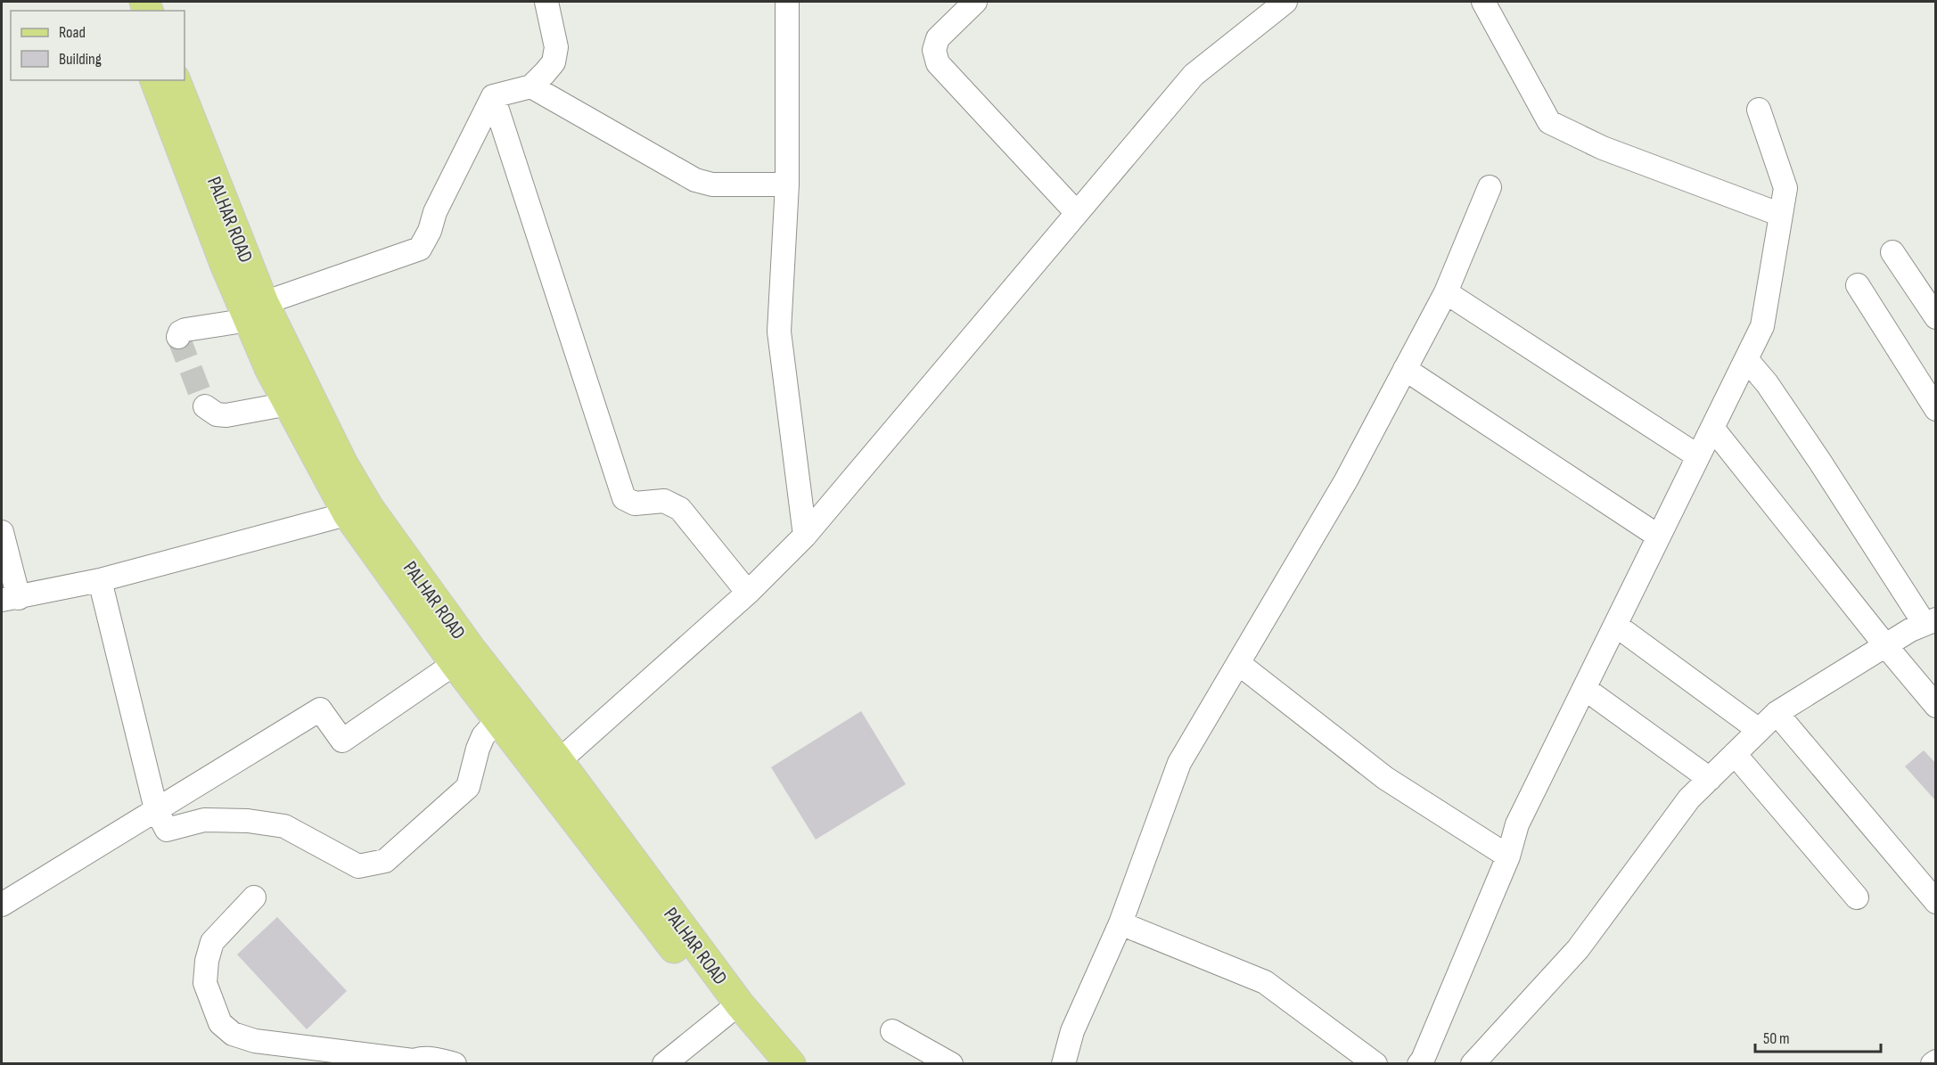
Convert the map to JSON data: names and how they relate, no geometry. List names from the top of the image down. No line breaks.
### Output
{"streets":{"main road":["PALHAR ROAD"]},"legend":["Road","Building"],"scale_bar":"50 m"}
